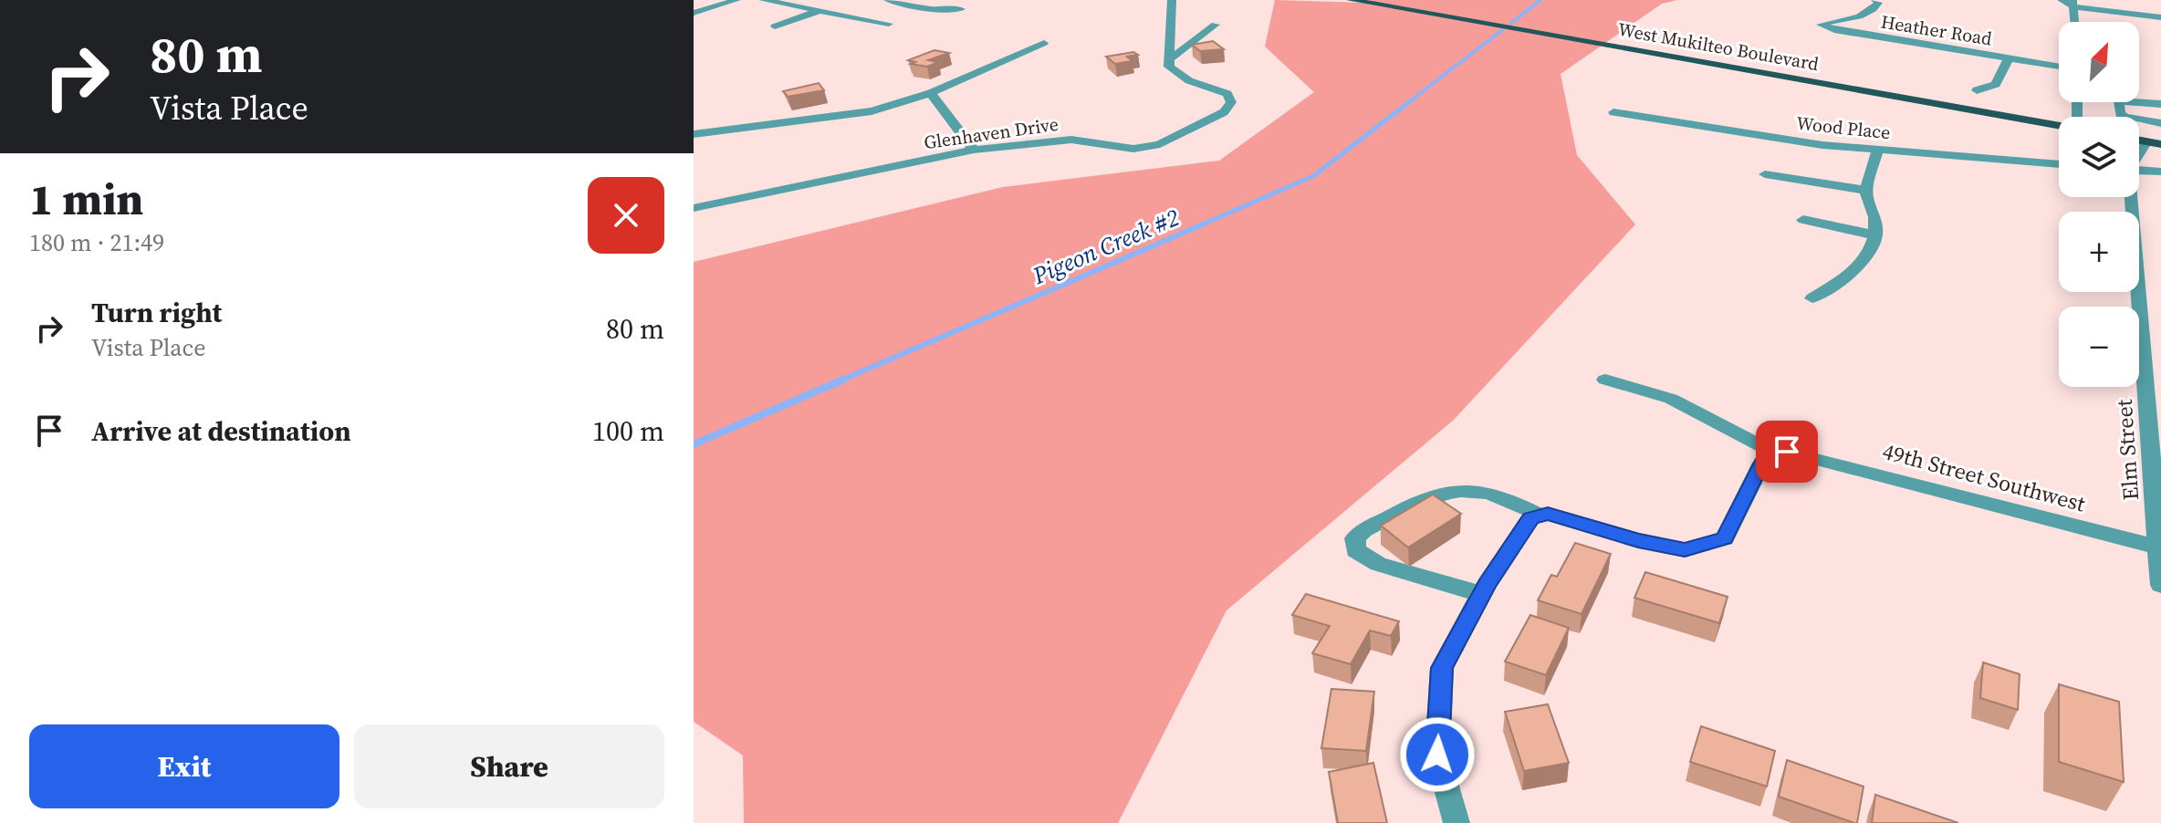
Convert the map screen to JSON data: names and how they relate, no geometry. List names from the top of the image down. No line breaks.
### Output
{"streets":{"main road":["West Mukilteo Boulevard"],"street":["Heather Road","Wood Place","Glenhaven Drive","Elm Street","49th Street Southwest"]},"crossings":[["Elm Street","49th Street Southwest"]],"water":["Pigeon Creek #2"],"north":"top right","page":{"turn":["80 m","Vista Place"],"map_buttons":["+","−"],"heading":["1 min","180 m · 21:49"],"list":[{"name":"Turn right","note":"Vista Place","value":"80 m"},{"name":"Arrive at destination","value":"100 m"}],"buttons":["Exit","Share"]}}
